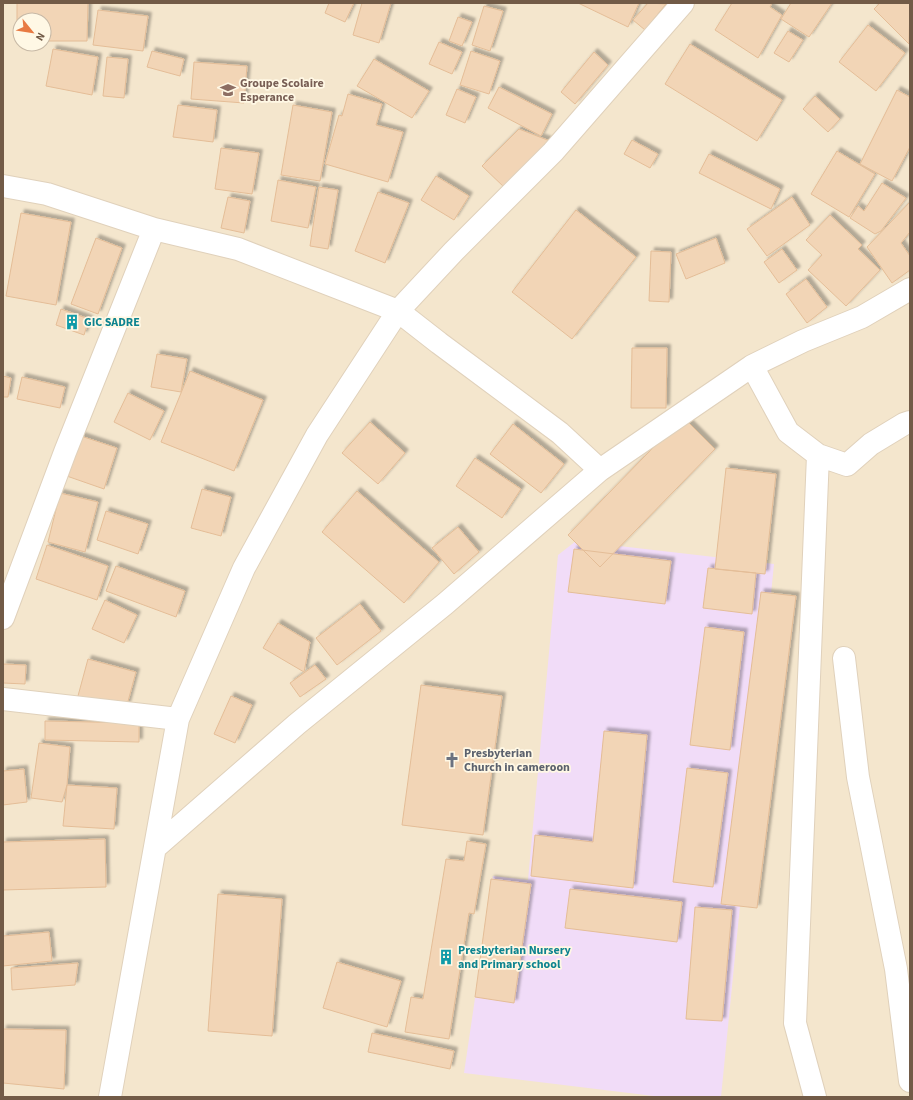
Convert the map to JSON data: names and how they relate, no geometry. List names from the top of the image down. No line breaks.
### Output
{"places":{"school or university":["Groupe Scolaire Esperance"],"building":["GIC SADRE","Presbyterian Nursery and Primary school"],"church":["Presbyterian Church in cameroon"]},"north":"bottom right"}
